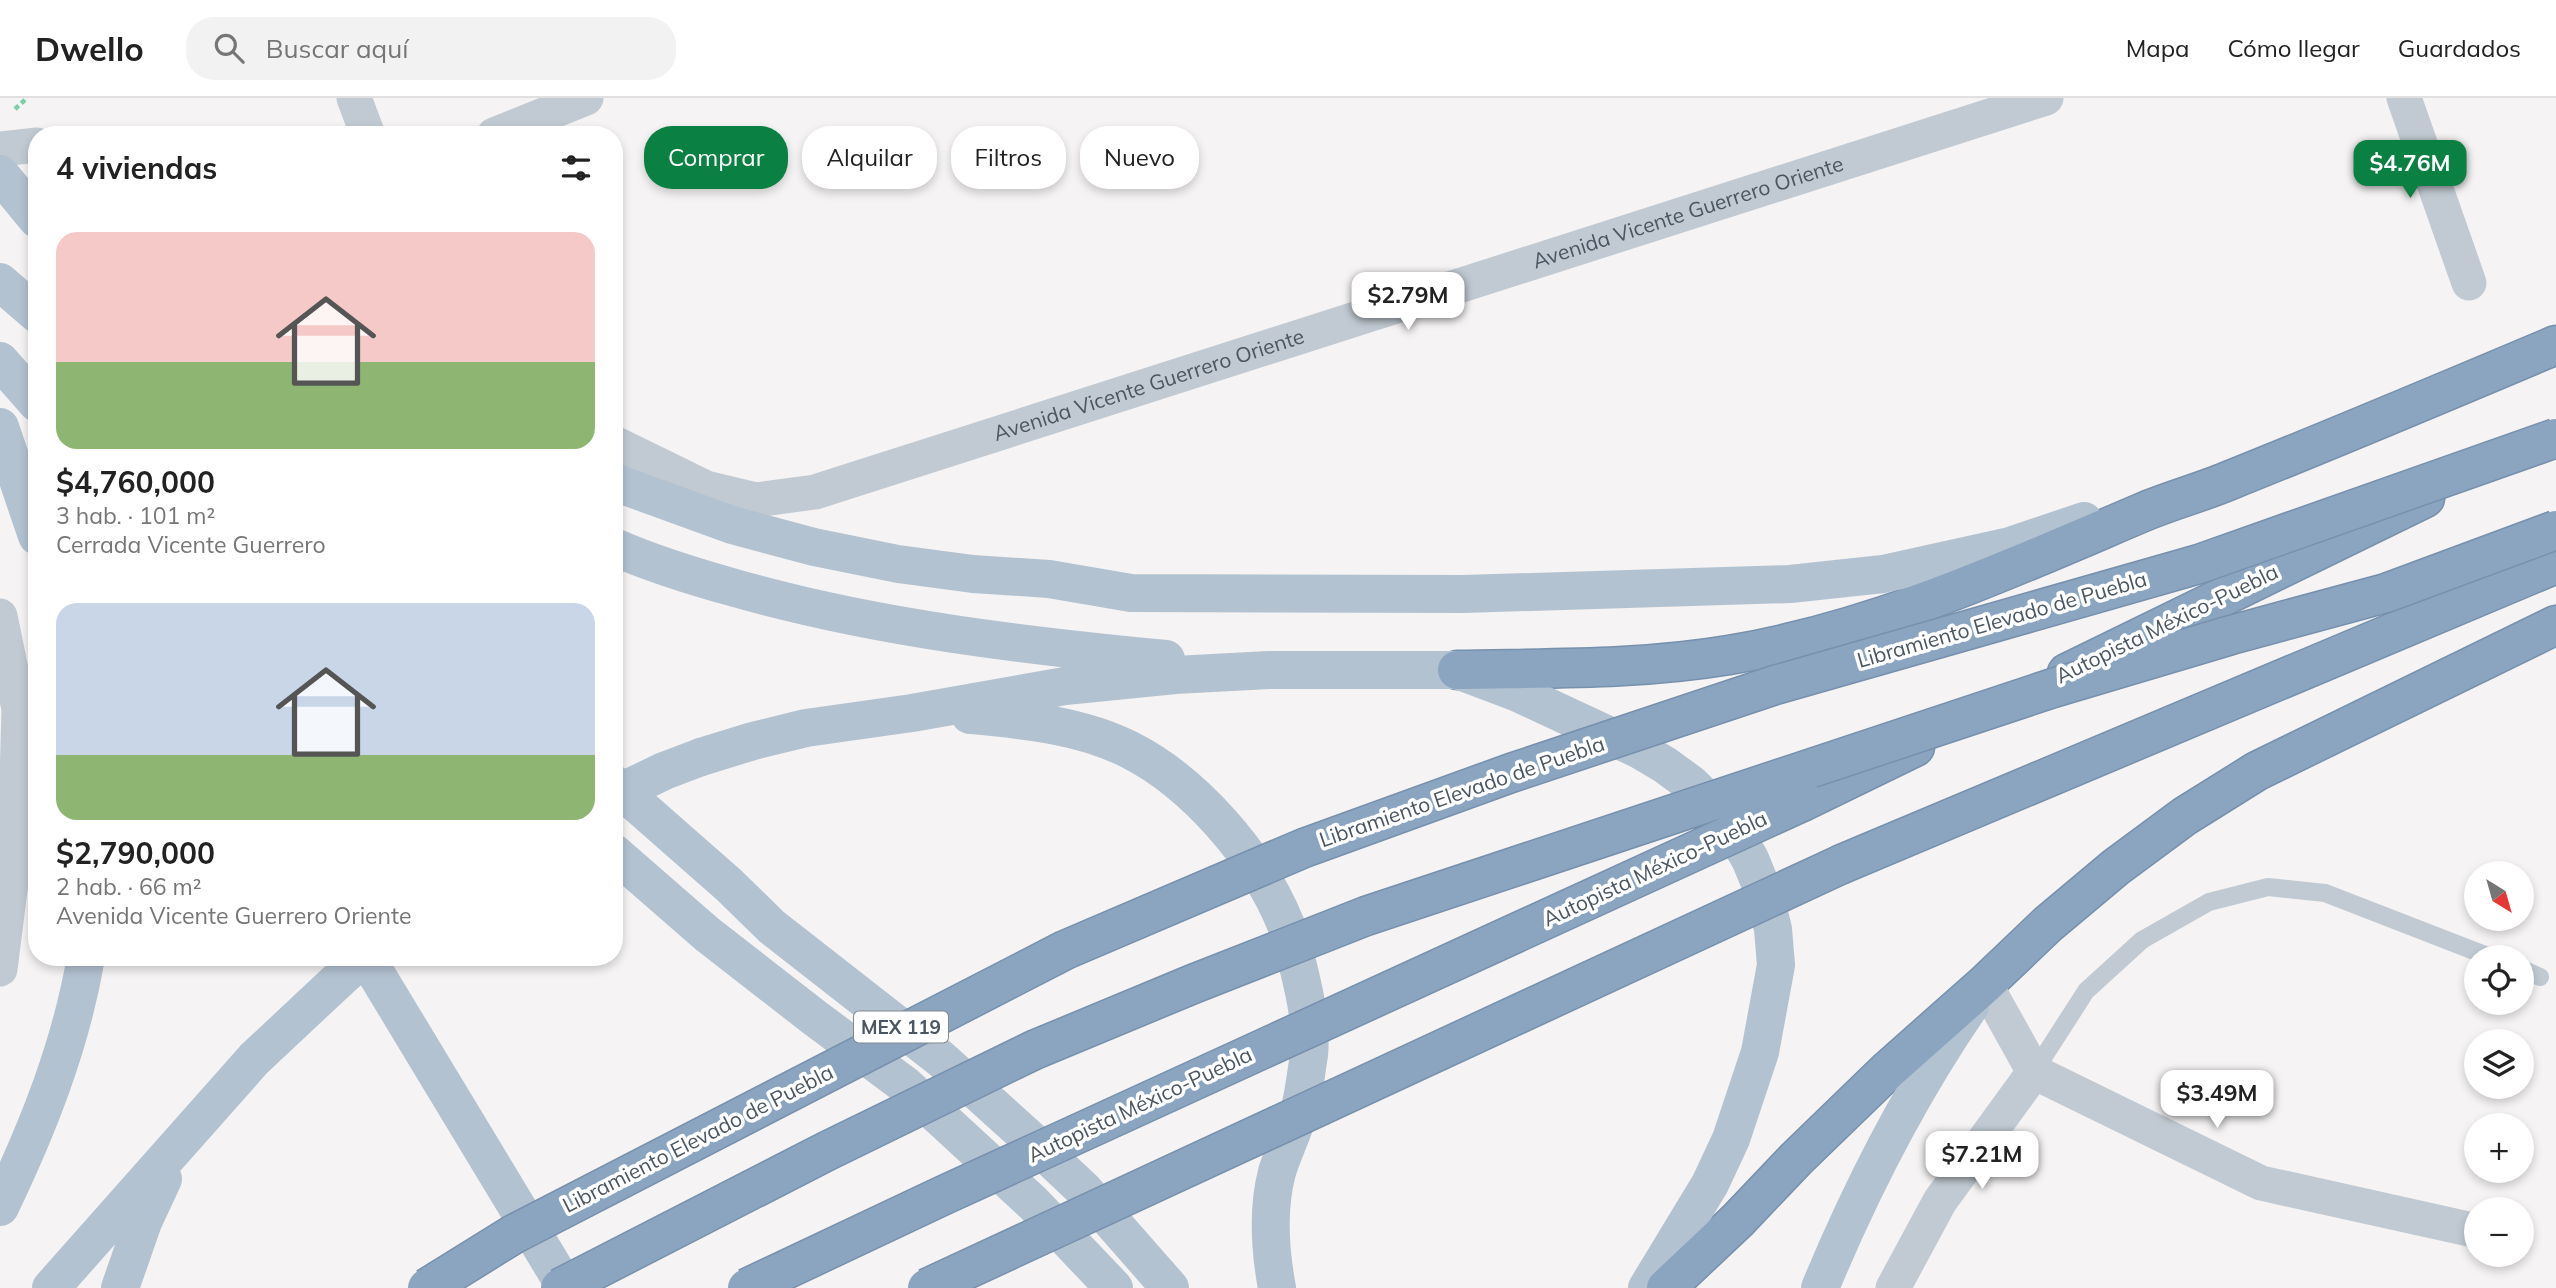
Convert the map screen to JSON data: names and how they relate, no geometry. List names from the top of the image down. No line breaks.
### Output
{"streets":{"highway":["Libramiento Elevado de Puebla","Autopista México-Puebla"],"main road":["MEX 119"],"street":["Avenida Vicente Guerrero Oriente"]},"crossings":[["Libramiento Elevado de Puebla","Autopista México-Puebla"]],"north":"bottom right","page":{"header":"Dwello","search":"Buscar aquí","nav":["Mapa","Cómo llegar","Guardados"],"chip":["Comprar","Alquilar","Filtros","Nuevo"],"heading":"4 viviendas","price":["$4.76M","$2.79M","$3.49M","$7.21M"],"list":[{"name":"$4,760,000","note":"3 hab. · 101 m² · Cerrada Vicente Guerrero"},{"name":"$2,790,000","note":"2 hab. · 66 m² · Avenida Vicente Guerrero Oriente"}],"map_buttons":["+","−"]}}
